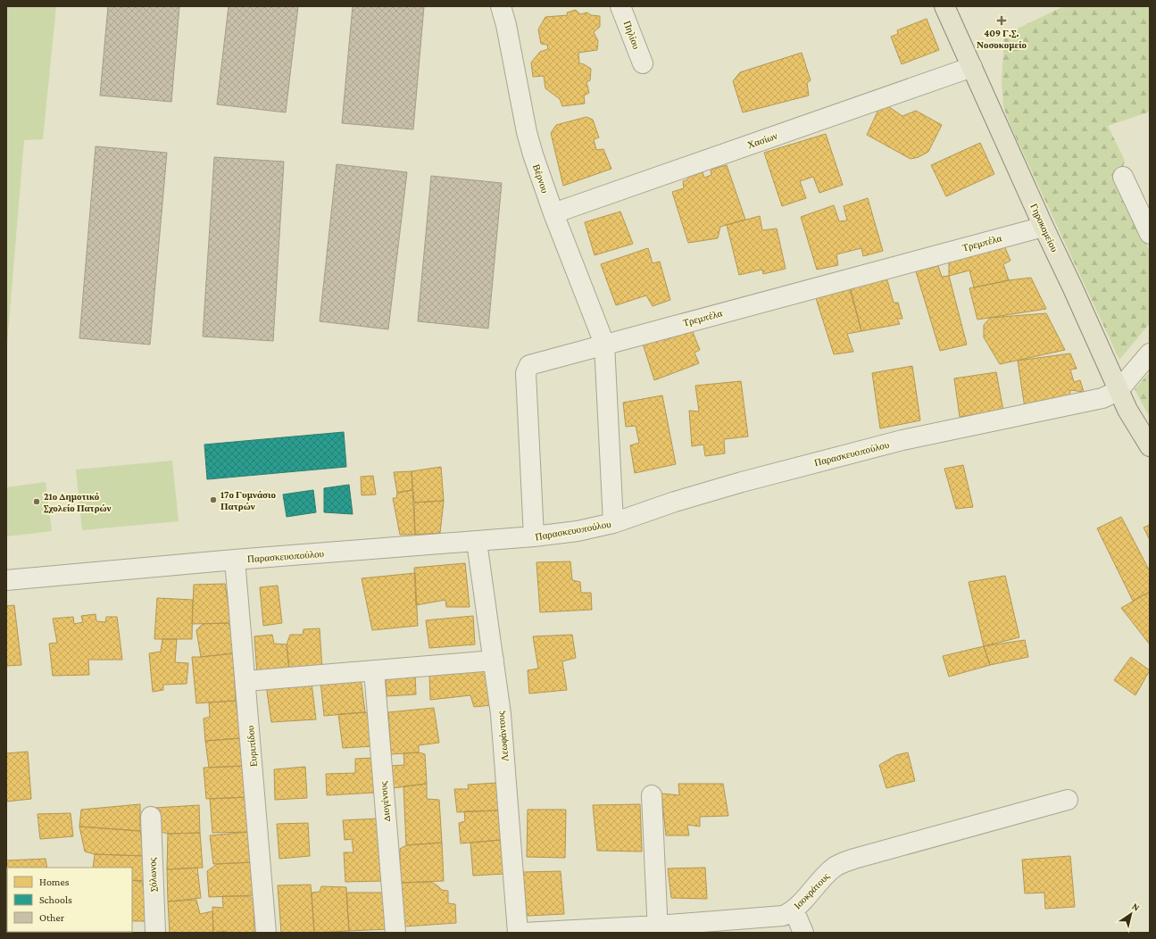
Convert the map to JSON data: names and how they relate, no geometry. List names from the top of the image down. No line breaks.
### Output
{"streets":{"main road":["Γηροκομείου"],"street":["Πηλίου","Χασίων","Βέρνου","Τρεμπέλα","Παρασκευοπούλου","Λεωφάντους","Ευριπίδου","Διογένους","Σόλωνος","Ισοκράτους"]},"crossings":[["Χασίων","Βέρνου"],["Χασίων","Γηροκομείου"],["Βέρνου","Τρεμπέλα"],["Βέρνου","Παρασκευοπούλου"],["Γηροκομείου","Τρεμπέλα"],["Γηροκομείου","Παρασκευοπούλου"],["Τρεμπέλα","Παρασκευοπούλου"],["Παρασκευοπούλου","Λεωφάντους"],["Παρασκευοπούλου","Ευριπίδου"]],"places":{"health":["409 Γ.Σ. Νοσοκομείο"],"other":["17ο Γυμνάσιο Πατρών","21ο Δημοτικό Σχολείο Πατρών"]},"legend":["Homes","Schools","Other"],"north":"top right"}
